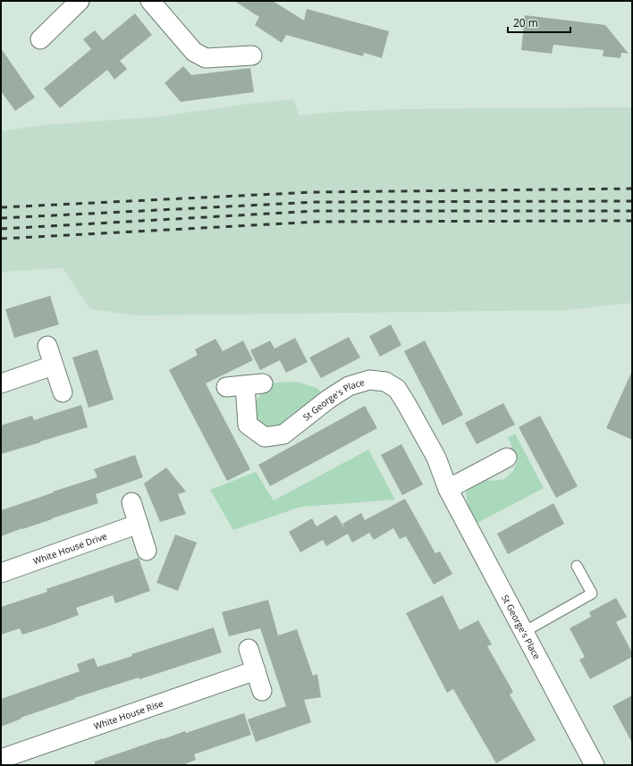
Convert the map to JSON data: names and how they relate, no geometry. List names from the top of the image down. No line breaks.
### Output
{"streets":{"street":["St George's Place","White House Drive","White House Rise"]},"scale_bar":"20 m"}
